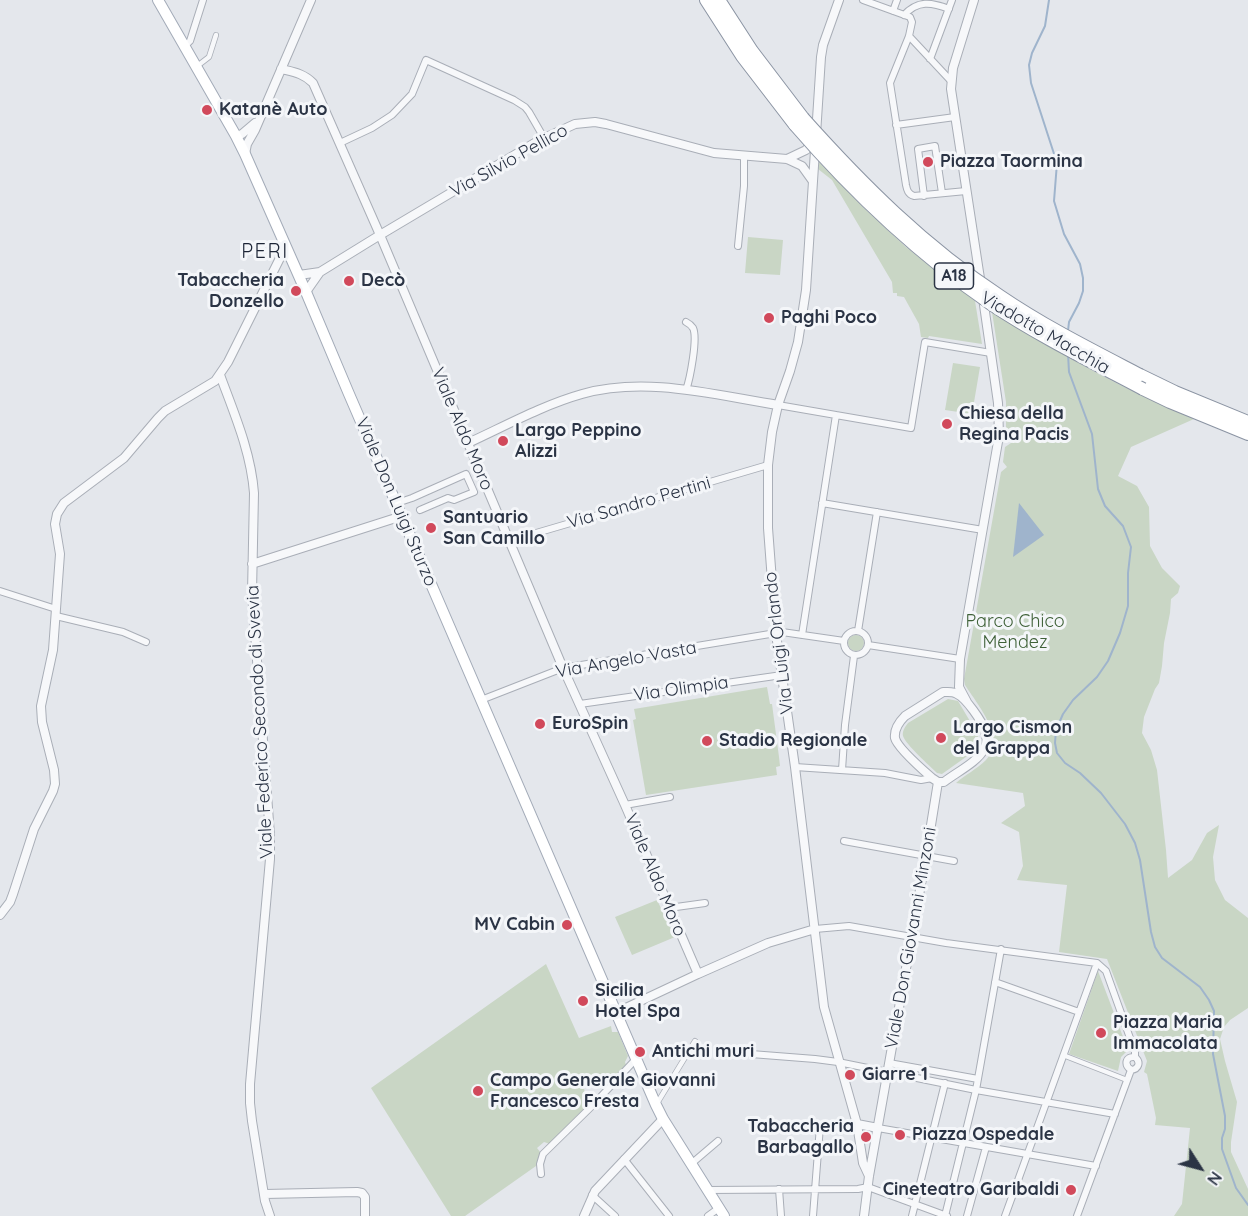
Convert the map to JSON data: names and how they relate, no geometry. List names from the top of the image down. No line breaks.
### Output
{"streets":{"highway":["A18","Viadotto Macchia"],"main road":["Viale Don Luigi Sturzo"],"street":["Via Silvio Pellico","Viale Aldo Moro","Via Sandro Pertini","Via Luigi Orlando","Via Angelo Vasta","Via Olimpia","Viale Federico Secondo di Svevia","Viale Don Giovanni Minzoni"]},"crossings":[["Via Silvio Pellico","Viale Aldo Moro"],["Via Silvio Pellico","Via Luigi Orlando"],["A18","Viadotto Macchia"],["Viale Aldo Moro","Via Sandro Pertini"],["Viale Aldo Moro","Via Angelo Vasta"],["Viale Aldo Moro","Via Olimpia"],["Viale Don Luigi Sturzo","Via Angelo Vasta"],["Via Sandro Pertini","Via Luigi Orlando"],["Via Luigi Orlando","Via Angelo Vasta"],["Via Luigi Orlando","Via Olimpia"],["Via Luigi Orlando","Viale Don Giovanni Minzoni"]],"districts":["PERI"],"parks":["Parco Chico Mendez"],"places":["Katanè Auto","Piazza Taormina","Decò","Tabaccheria Donzello","Paghi Poco","Chiesa della Regina Pacis","Largo Peppino Alizzi","Santuario San Camillo","EuroSpin","Largo Cismon del Grappa","Stadio Regionale","MV Cabin","Sicilia Hotel Spa","Piazza Maria Immacolata","Antichi muri","Giarre 1","Campo Generale Giovanni Francesco Fresta","Piazza Ospedale","Tabaccheria Barbagallo","Cineteatro Garibaldi"],"north":"bottom right"}
